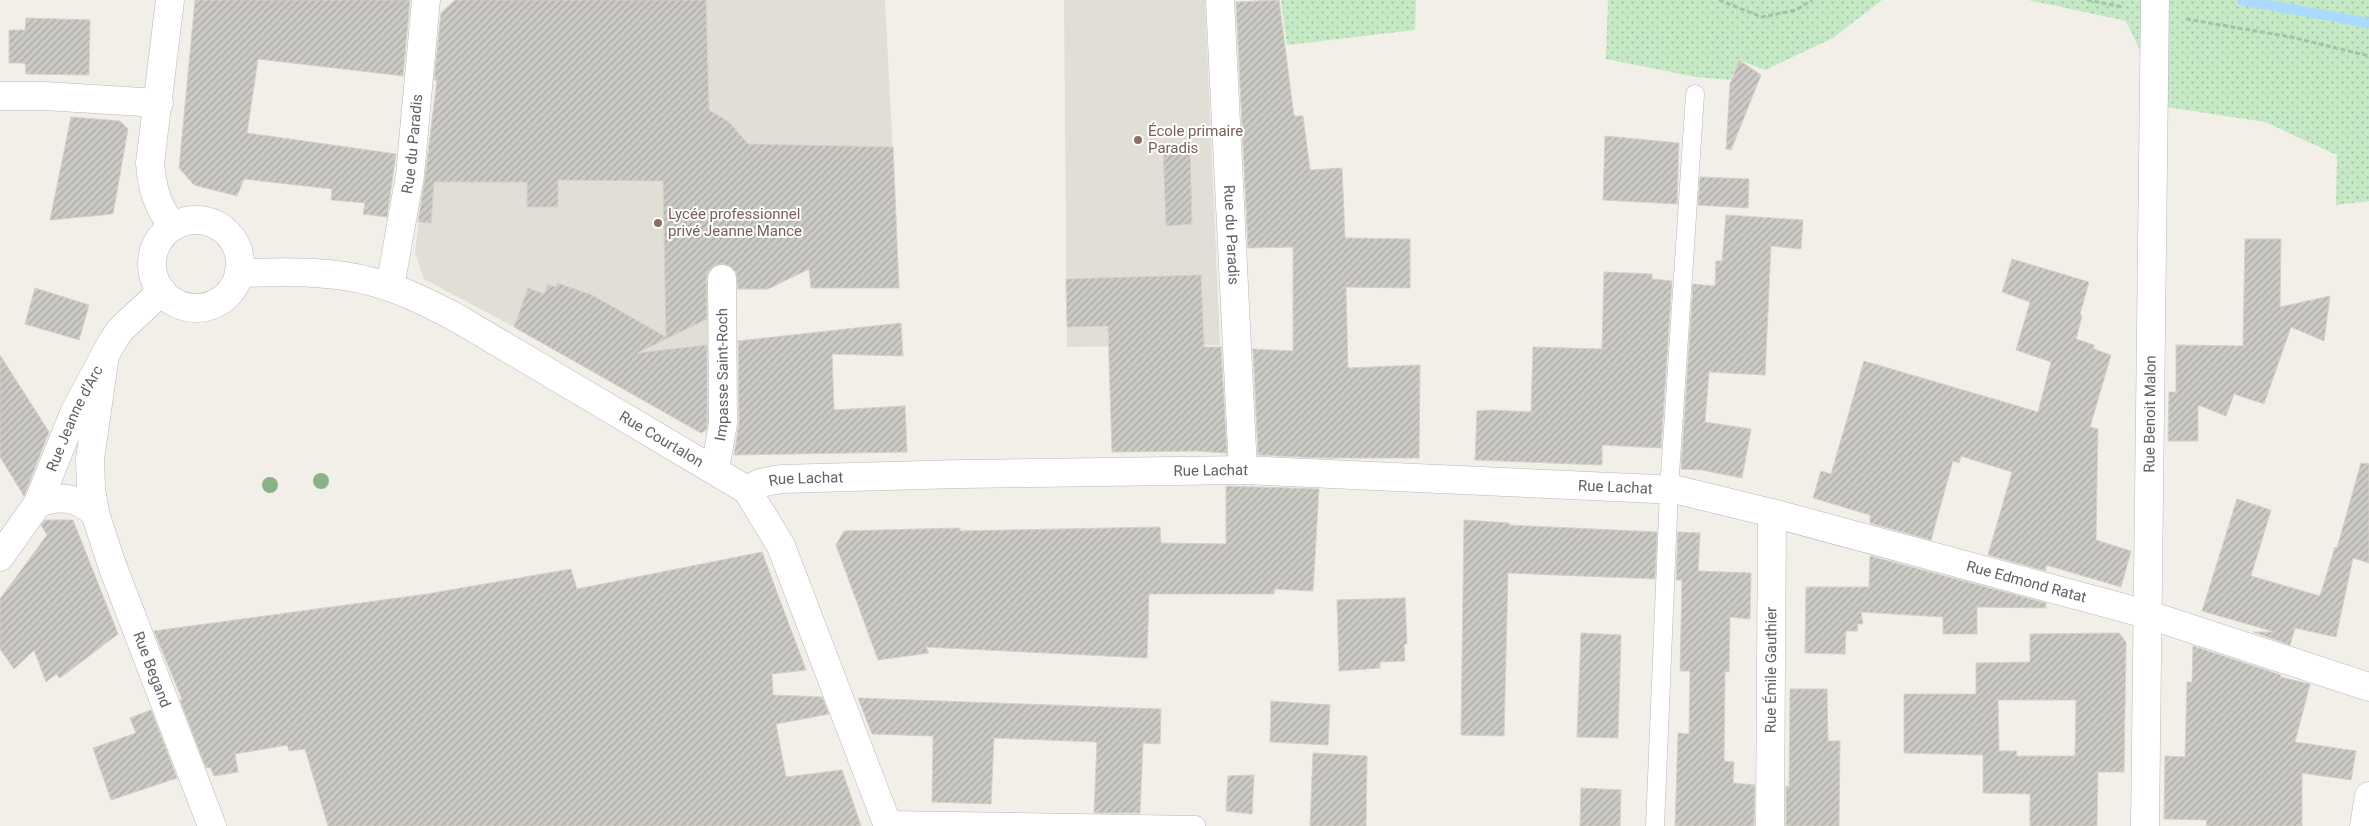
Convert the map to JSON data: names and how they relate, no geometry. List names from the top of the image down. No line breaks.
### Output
{"streets":{"street":["Rue du Paradis","Impasse Saint-Roch","Rue Benoit Malon","Rue Jeanne d'Arc","Rue Courtalon","Rue Lachat","Rue Edmond Ratat","Rue Begand","Rue Émile Gauthier"]},"crossings":[["Rue du Paradis","Rue Courtalon"],["Rue du Paradis","Rue Lachat"],["Impasse Saint-Roch","Rue Courtalon"],["Rue Benoit Malon","Rue Edmond Ratat"],["Rue Jeanne d'Arc","Rue Courtalon"],["Rue Jeanne d'Arc","Rue Begand"],["Rue Courtalon","Rue Lachat"],["Rue Lachat","Rue Edmond Ratat"],["Rue Edmond Ratat","Rue Émile Gauthier"]],"places":["École primaire Paradis","Lycée professionnel privé Jeanne Mance"]}
